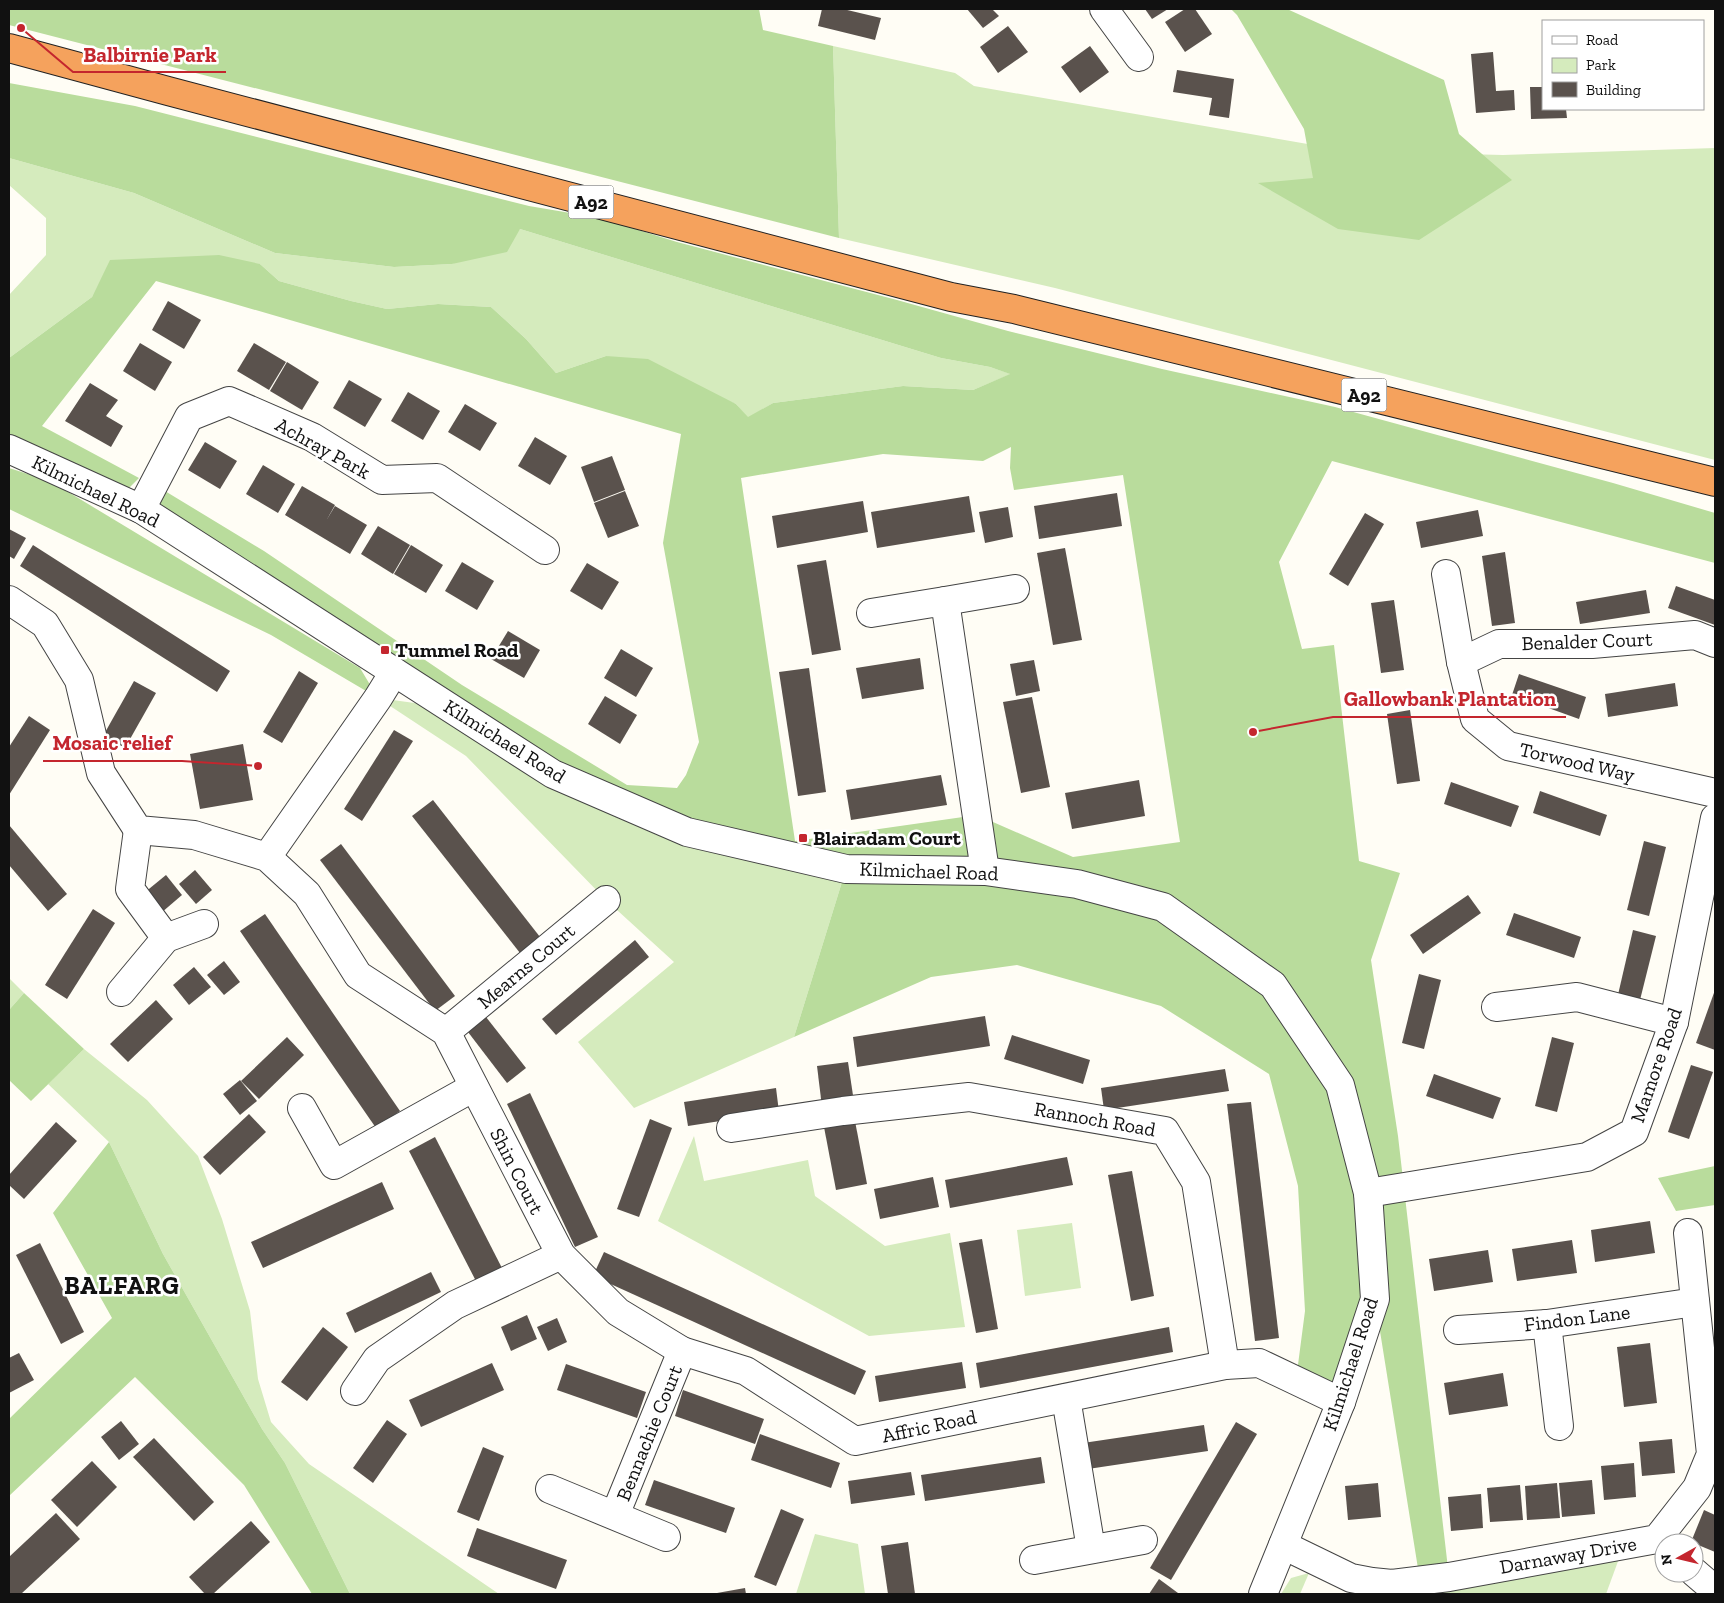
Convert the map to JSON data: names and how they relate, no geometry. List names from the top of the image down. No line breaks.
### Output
{"streets":{"highway":["A92"],"street":["Achray Park","Kilmichael Road","Benalder Court","Torwood Way","Mearns Court","Mamore Road","Rannoch Road","Shin Court","Findon Lane","Affric Road","Bennachie Court","Darnaway Drive"]},"crossings":[["Achray Park","Kilmichael Road"],["Kilmichael Road","Mamore Road"],["Kilmichael Road","Affric Road"],["Kilmichael Road","Darnaway Drive"],["Benalder Court","Torwood Way"],["Rannoch Road","Affric Road"],["Shin Court","Affric Road"],["Findon Lane","Darnaway Drive"],["Affric Road","Bennachie Court"]],"districts":["BALFARG"],"places":{"other":["Balbirnie Park","Gallowbank Plantation","Mosaic relief"],"transit":["Tummel Road","Blairadam Court"]},"legend":["Road","Park","Building"],"north":"left"}
